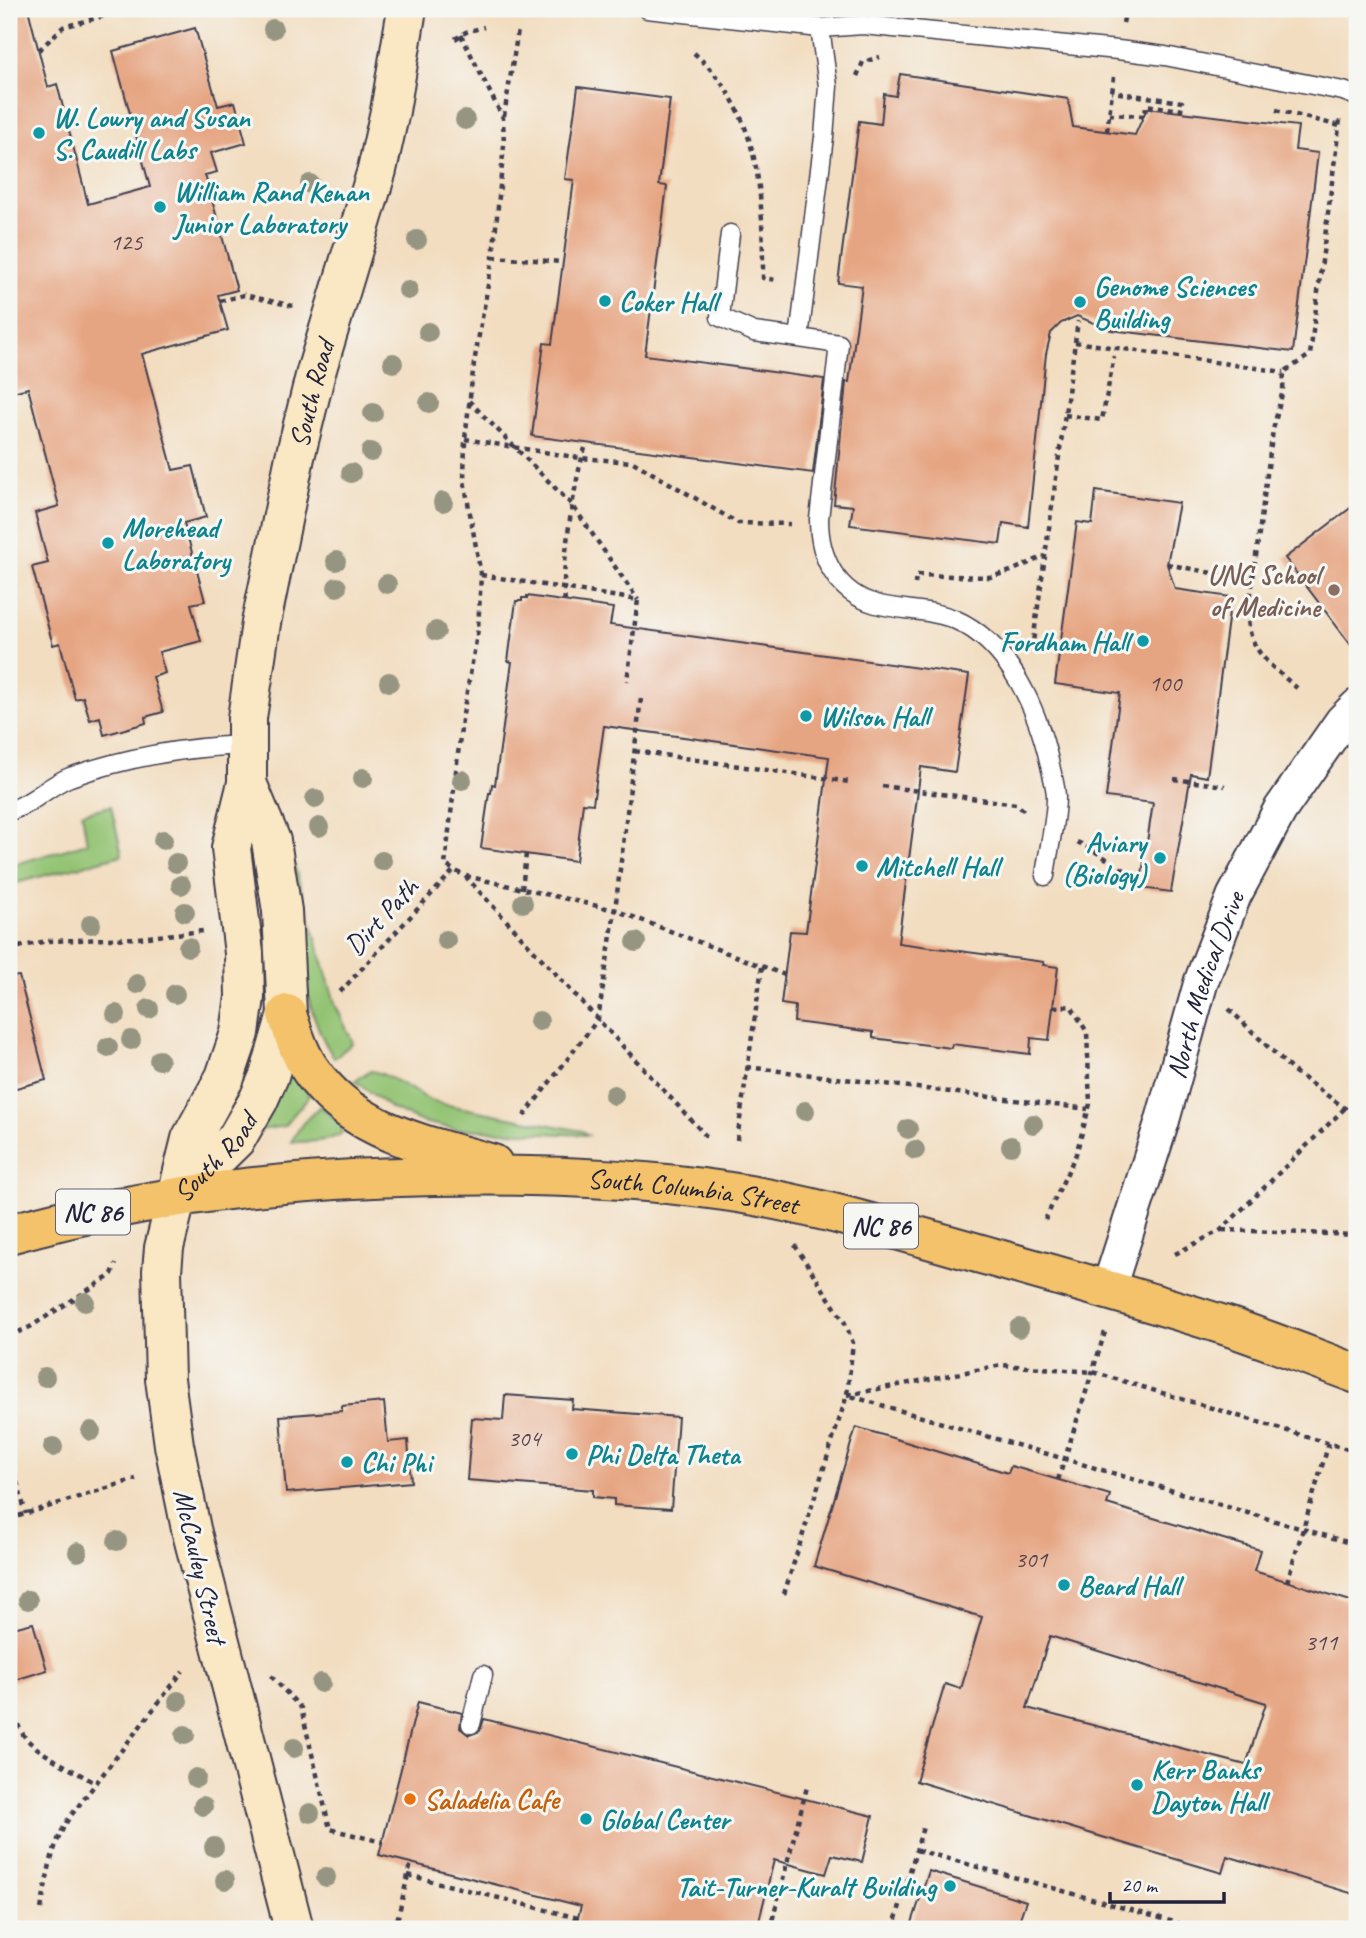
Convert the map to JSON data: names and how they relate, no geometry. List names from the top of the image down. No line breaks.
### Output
{"streets":{"main road":["South Road","South Columbia Street","NC 86","McCauley Street"],"street":["North Medical Drive"],"path":["Dirt Path"]},"crossings":[["South Road","South Columbia Street"],["South Road","McCauley Street"],["North Medical Drive","South Columbia Street"],["South Columbia Street","McCauley Street"]],"places":["W. Lowry and Susan S. Caudill Labs","William Rand Kenan Junior Laboratory","Coker Hall","Genome Sciences Building","Morehead Laboratory","UNC School of Medicine","Fordham Hall","Wilson Hall","Aviary (Biology)","Mitchell Hall","Phi Delta Theta","Chi Phi","Beard Hall","Kerr Banks Dayton Hall","Saladelia Cafe","Global Center","Tait-Turner-Kuralt Building"],"house_numbers":["125","100","304","301","311"],"scale_bar":"20 m"}
